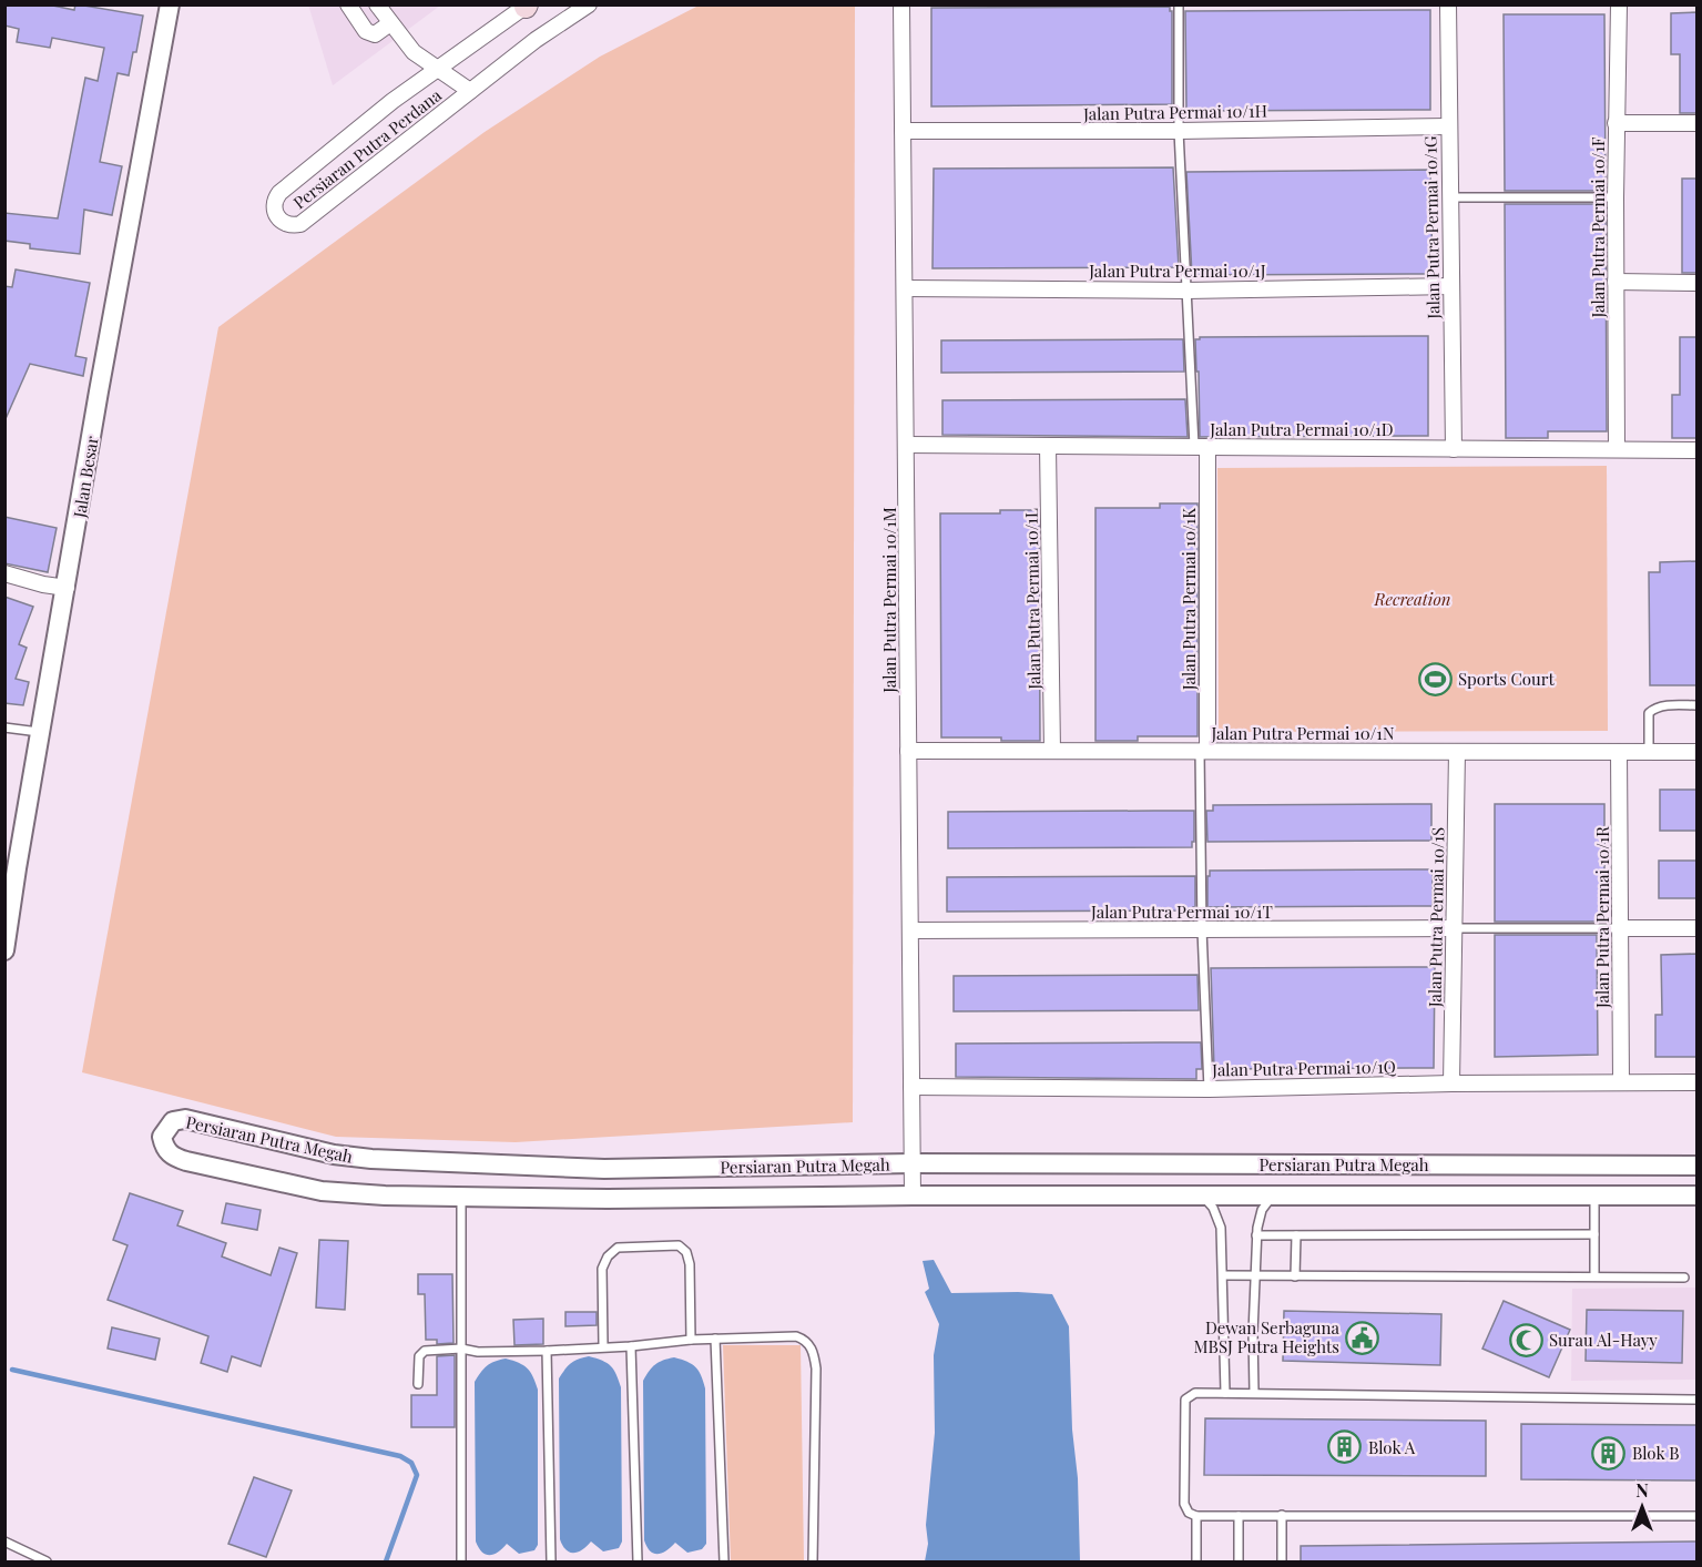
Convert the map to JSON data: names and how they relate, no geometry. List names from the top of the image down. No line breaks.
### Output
{"streets":{"street":["Jalan Putra Permai 10/1H","Persiaran Putra Perdana","Jalan Putra Permai 10/1G","Jalan Putra Permai 10/1F","Jalan Putra Permai 10/1J","Jalan Putra Permai 10/1D","Jalan Besar","Jalan Putra Permai 10/1L","Jalan Putra Permai 10/1K","Jalan Putra Permai 10/1M","Jalan Putra Permai 10/1N","Jalan Putra Permai 10/1T","Jalan Putra Permai 10/1S","Jalan Putra Permai 10/1R","Jalan Putra Permai 10/1Q","Persiaran Putra Megah"]},"crossings":[["Jalan Putra Permai 10/1H","Jalan Putra Permai 10/1G"],["Jalan Putra Permai 10/1H","Jalan Putra Permai 10/1M"],["Jalan Putra Permai 10/1G","Jalan Putra Permai 10/1J"],["Jalan Putra Permai 10/1G","Jalan Putra Permai 10/1D"],["Jalan Putra Permai 10/1F","Jalan Putra Permai 10/1D"],["Jalan Putra Permai 10/1J","Jalan Putra Permai 10/1M"],["Jalan Putra Permai 10/1D","Jalan Putra Permai 10/1L"],["Jalan Putra Permai 10/1D","Jalan Putra Permai 10/1K"],["Jalan Putra Permai 10/1D","Jalan Putra Permai 10/1M"],["Jalan Putra Permai 10/1L","Jalan Putra Permai 10/1N"],["Jalan Putra Permai 10/1K","Jalan Putra Permai 10/1N"],["Jalan Putra Permai 10/1M","Jalan Putra Permai 10/1N"],["Jalan Putra Permai 10/1M","Jalan Putra Permai 10/1T"],["Jalan Putra Permai 10/1M","Jalan Putra Permai 10/1Q"],["Jalan Putra Permai 10/1M","Persiaran Putra Megah"],["Jalan Putra Permai 10/1N","Jalan Putra Permai 10/1S"],["Jalan Putra Permai 10/1N","Jalan Putra Permai 10/1R"],["Jalan Putra Permai 10/1T","Jalan Putra Permai 10/1S"],["Jalan Putra Permai 10/1S","Jalan Putra Permai 10/1Q"],["Jalan Putra Permai 10/1R","Jalan Putra Permai 10/1Q"]],"parks":["Recreation"],"places":{"sports":["Sports Court"],"public building":["Dewan Serbaguna MBSJ Putra Heights"],"mosque":["Surau Al-Hayy"],"building":["Blok A","Blok B"]},"north":"top"}
